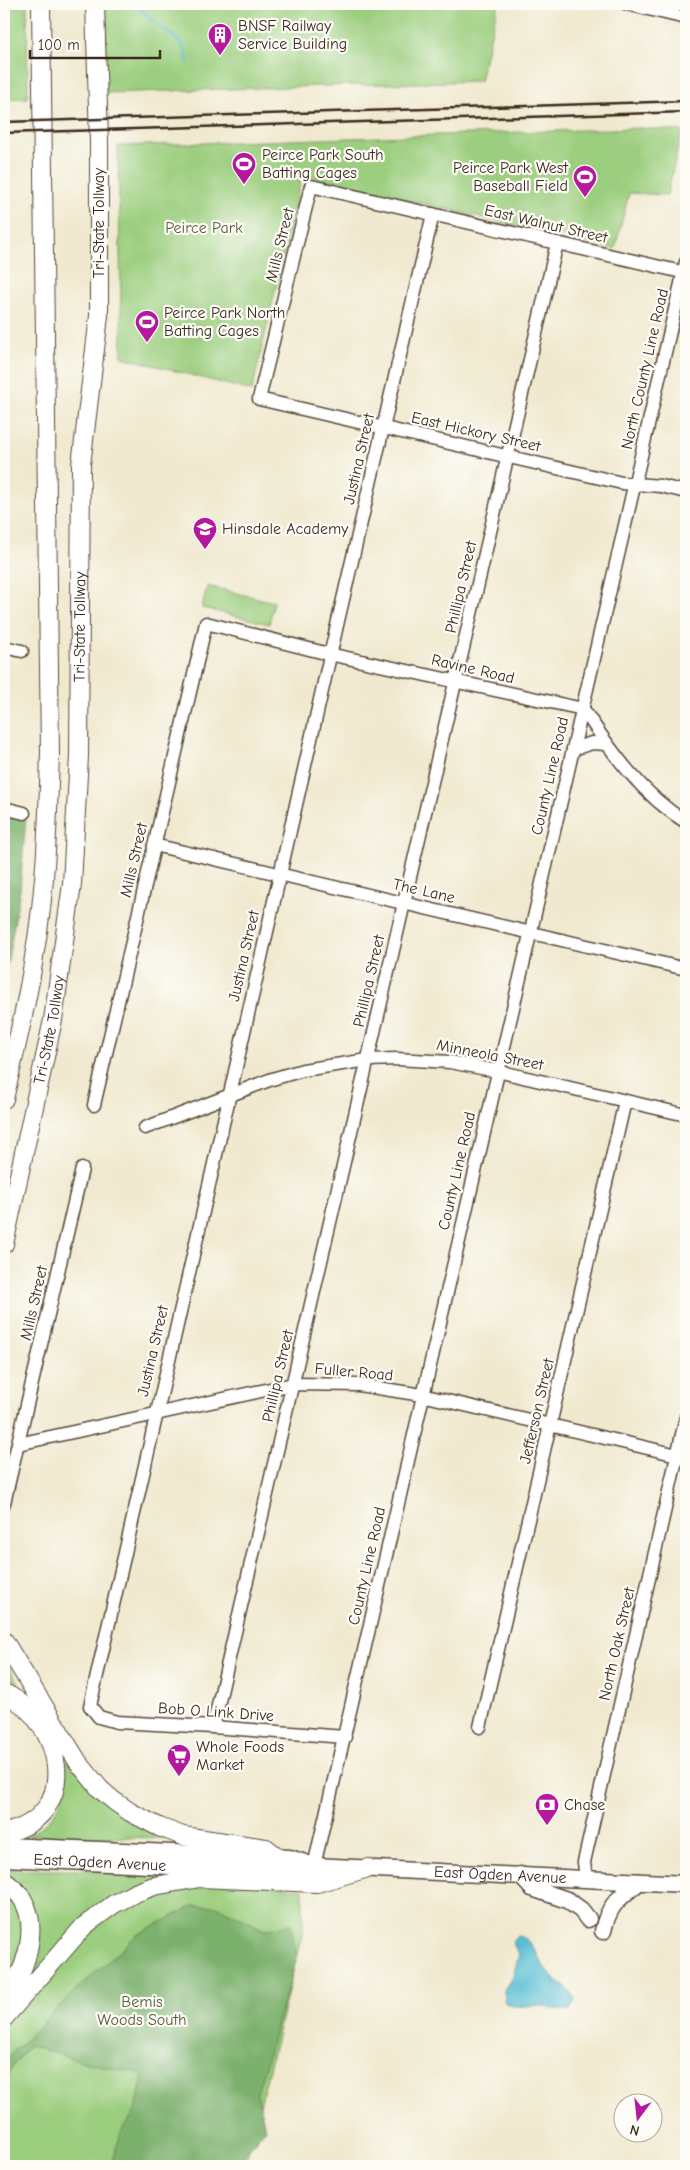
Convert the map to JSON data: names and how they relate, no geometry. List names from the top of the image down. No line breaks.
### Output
{"streets":{"highway":["Tri-State Tollway"],"main road":["East Ogden Avenue"],"street":["East Walnut Street","Mills Street","North County Line Road","East Hickory Street","Justina Street","Phillipa Street","Ravine Road","County Line Road","The Lane","Minneola Street","Fuller Road","Jefferson Street","North Oak Street","Bob O Link Drive"]},"crossings":[["East Walnut Street","Mills Street"],["East Walnut Street","North County Line Road"],["East Walnut Street","Justina Street"],["East Walnut Street","Phillipa Street"],["Mills Street","East Hickory Street"],["Mills Street","Ravine Road"],["Mills Street","The Lane"],["Mills Street","Fuller Road"],["North County Line Road","East Hickory Street"],["North County Line Road","County Line Road"],["East Hickory Street","Justina Street"],["East Hickory Street","Phillipa Street"],["East Hickory Street","County Line Road"],["Justina Street","Ravine Road"],["Justina Street","The Lane"],["Justina Street","Minneola Street"],["Justina Street","Fuller Road"],["Justina Street","Bob O Link Drive"],["Phillipa Street","Ravine Road"],["Phillipa Street","The Lane"],["Phillipa Street","Minneola Street"],["Phillipa Street","Fuller Road"],["Phillipa Street","Bob O Link Drive"],["Ravine Road","County Line Road"],["County Line Road","The Lane"],["County Line Road","Minneola Street"],["County Line Road","Fuller Road"],["County Line Road","Bob O Link Drive"],["County Line Road","East Ogden Avenue"],["Minneola Street","Jefferson Street"],["Fuller Road","Jefferson Street"],["Fuller Road","North Oak Street"],["North Oak Street","East Ogden Avenue"]],"parks":["Peirce Park","Bemis Woods South"],"places":{"building":["BNSF Railway Service Building"],"sports":["Peirce Park South Batting Cages","Peirce Park West Baseball Field","Peirce Park North Batting Cages"],"school or university":["Hinsdale Academy"],"supermarket":["Whole Foods Market"],"bank":["Chase"]},"scale_bar":"100 m","north":"bottom"}
